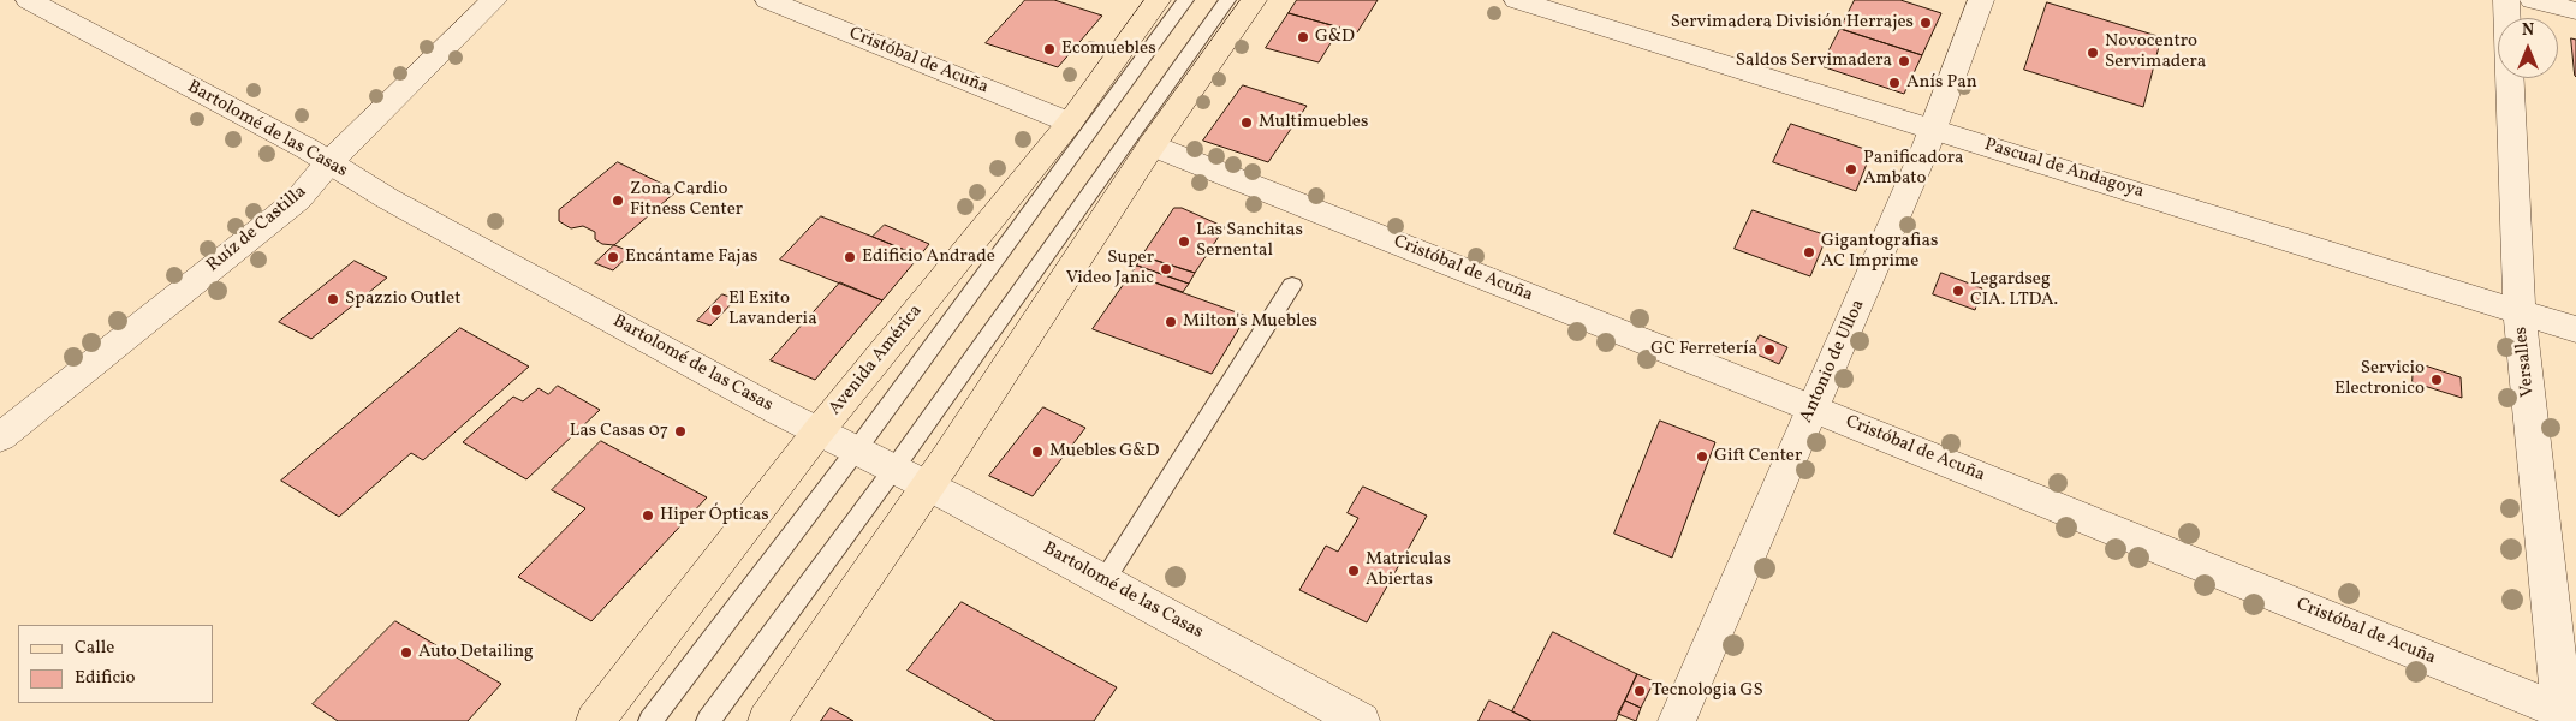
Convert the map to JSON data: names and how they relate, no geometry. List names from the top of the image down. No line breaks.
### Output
{"streets":{"main road":["Avenida América"],"street":["Cristóbal de Acuña","Bartolomé de las Casas","Pascual de Andagoya","Ruíz de Castilla","Antonio de Ulloa","Versalles"]},"crossings":[["Cristóbal de Acuña","Avenida América"],["Cristóbal de Acuña","Antonio de Ulloa"],["Cristóbal de Acuña","Versalles"],["Bartolomé de las Casas","Ruíz de Castilla"],["Bartolomé de las Casas","Avenida América"],["Pascual de Andagoya","Antonio de Ulloa"],["Pascual de Andagoya","Versalles"]],"places":["Servimadera División Herrajes","G&D","Ecomuebles","Novocentro Servimadera","Saldos Servimadera","Anís Pan","Multimuebles","Panificadora Ambato","Zona Cardio Fitness Center","Las Sanchitas Sernental","Gigantografias AC Imprime","Encántame Fajas","Edificio Andrade","Super Video Janic","Legardseg CIA. LTDA.","Spazzio Outlet","El Exito Lavanderia","Milton's Muebles","GC Ferretería","Servicio Electronico","Las Casas 07","Muebles G&D","Gift Center","Hiper Ópticas","Matriculas Abiertas","Auto Detailing","Tecnologia GS"],"legend":["Calle","Edificio"],"north":"top"}
